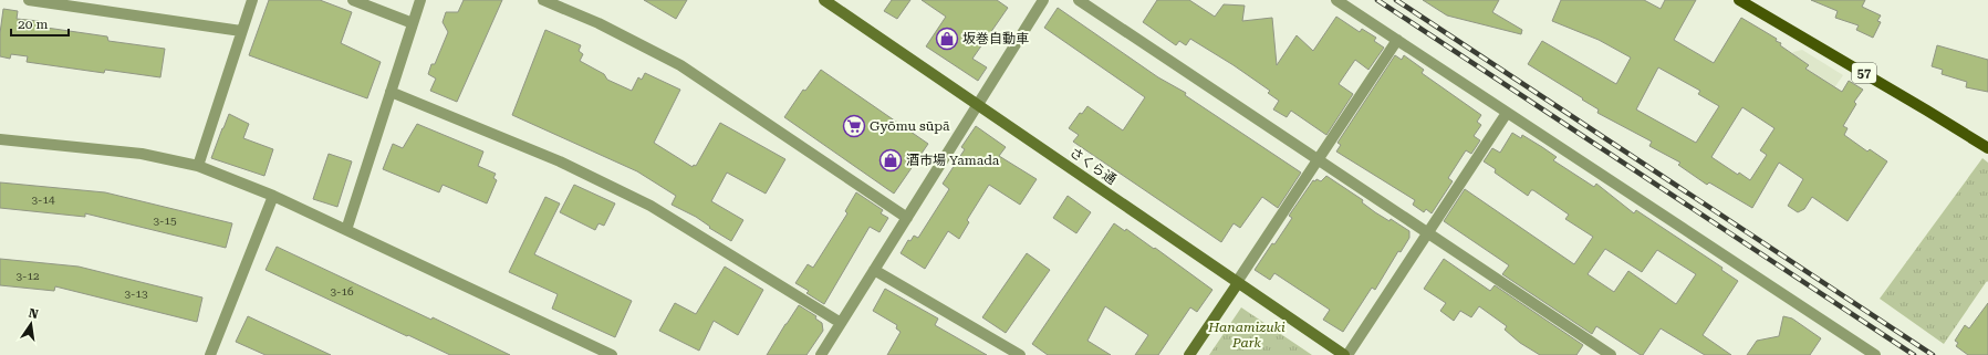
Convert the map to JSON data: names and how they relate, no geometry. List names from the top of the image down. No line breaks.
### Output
{"streets":{"main road":["57"],"street":["さくら通"]},"parks":["Hanamizuki Park"],"places":{"shop":["坂巻自動車","酒市場 Yamada"],"supermarket":["Gyōmu sūpā"]},"house_numbers":["3-14","3-15","3-12","3-16","3-13"],"scale_bar":"20 m","north":"top"}
